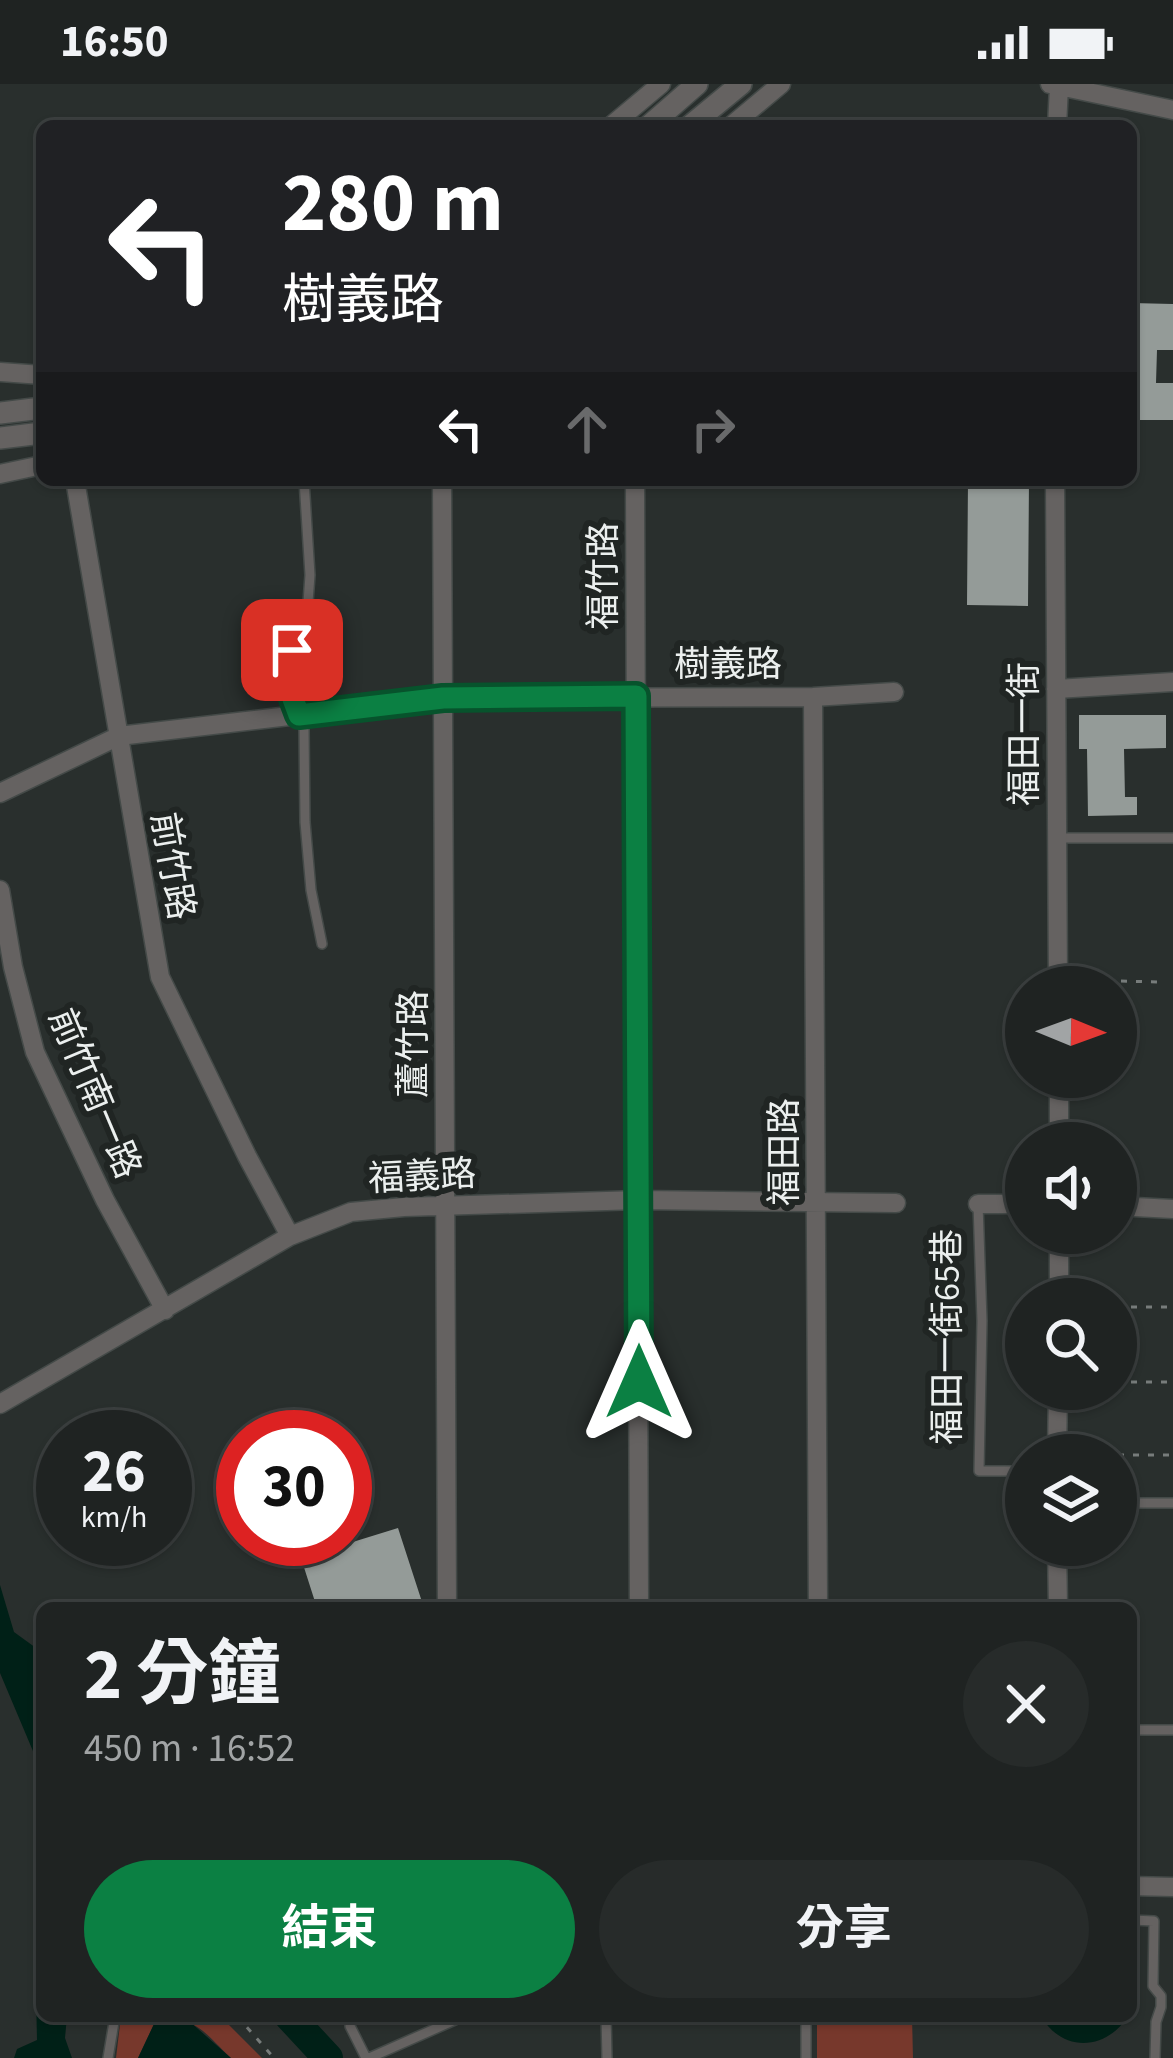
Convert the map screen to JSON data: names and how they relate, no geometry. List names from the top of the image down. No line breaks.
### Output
{"streets":{"street":["福竹路","樹義路","福田一街","前竹路","蘆竹路","前竹南一路","福田路","福義路","福田一街65巷"]},"crossings":[["福竹路","樹義路"],["福竹路","福義路"],["樹義路","前竹路"],["樹義路","蘆竹路"],["樹義路","福田路"],["前竹路","福義路"],["蘆竹路","福義路"],["前竹南一路","福義路"],["福田路","福義路"]],"north":"right","page":{"status":"16:50","turn":["280 m","樹義路"],"speed":"26 km/h","limit":"30","heading":["2 分鐘","450 m · 16:52"],"buttons":["結束","分享"]}}
